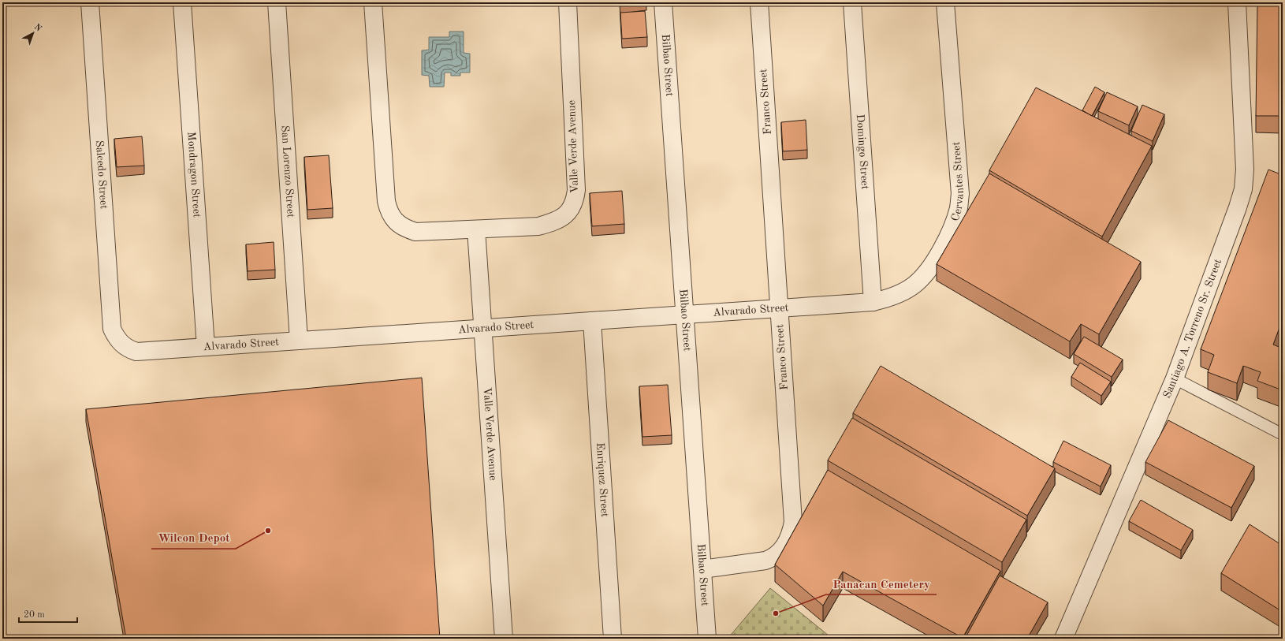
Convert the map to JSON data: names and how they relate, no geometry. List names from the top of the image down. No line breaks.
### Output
{"streets":{"street":["Bilbao Street","Franco Street","Valle Verde Avenue","Domingo Street","San Lorenzo Street","Salcedo Street","Mondragon Street","Cervantes Street","Alvarado Street","Santiago A. Torreno Sr. Street","Enriquez Street"]},"crossings":[["Bilbao Street","Franco Street"],["Bilbao Street","Alvarado Street"],["Franco Street","Alvarado Street"],["Valle Verde Avenue","Alvarado Street"],["Domingo Street","Cervantes Street"],["Domingo Street","Alvarado Street"],["San Lorenzo Street","Alvarado Street"],["Salcedo Street","Alvarado Street"],["Mondragon Street","Alvarado Street"],["Cervantes Street","Alvarado Street"],["Alvarado Street","Enriquez Street"]],"places":["Wilcon Depot","Panacan Cemetery"],"scale_bar":"20 m","north":"top right"}
